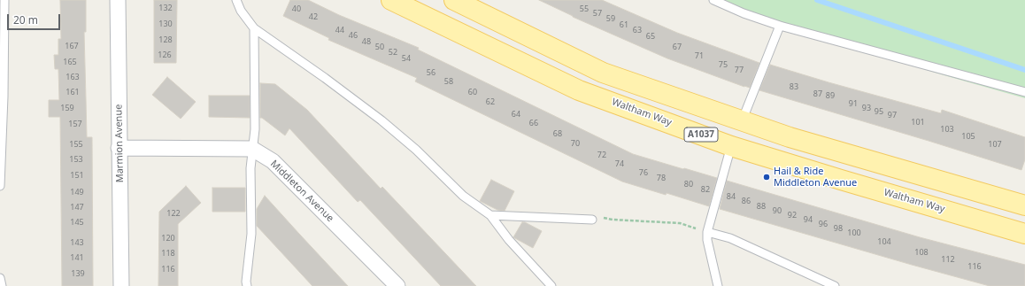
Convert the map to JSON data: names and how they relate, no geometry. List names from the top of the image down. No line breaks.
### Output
{"streets":{"main road":["Waltham Way","A1037"],"street":["Marmion Avenue","Middleton Avenue"]},"places":["Hail & Ride Middleton Avenue"],"house_numbers":["132","40","55","57","42","59","130","61","44","63","46","65","128","48","167","50","67","52","126","71","54","165","75","77","56","163","58","83","161","60","87","89","62","91","159","93","95","64","97","101","66","157","103","68","105","70","155","107","72","153","74","76","151","78","80","82","149","84","86","88","147","90","122","92","94","145","96","98","100","120","104","143","108","118","141","112","116","116","139"],"scale_bar":"20 m"}
